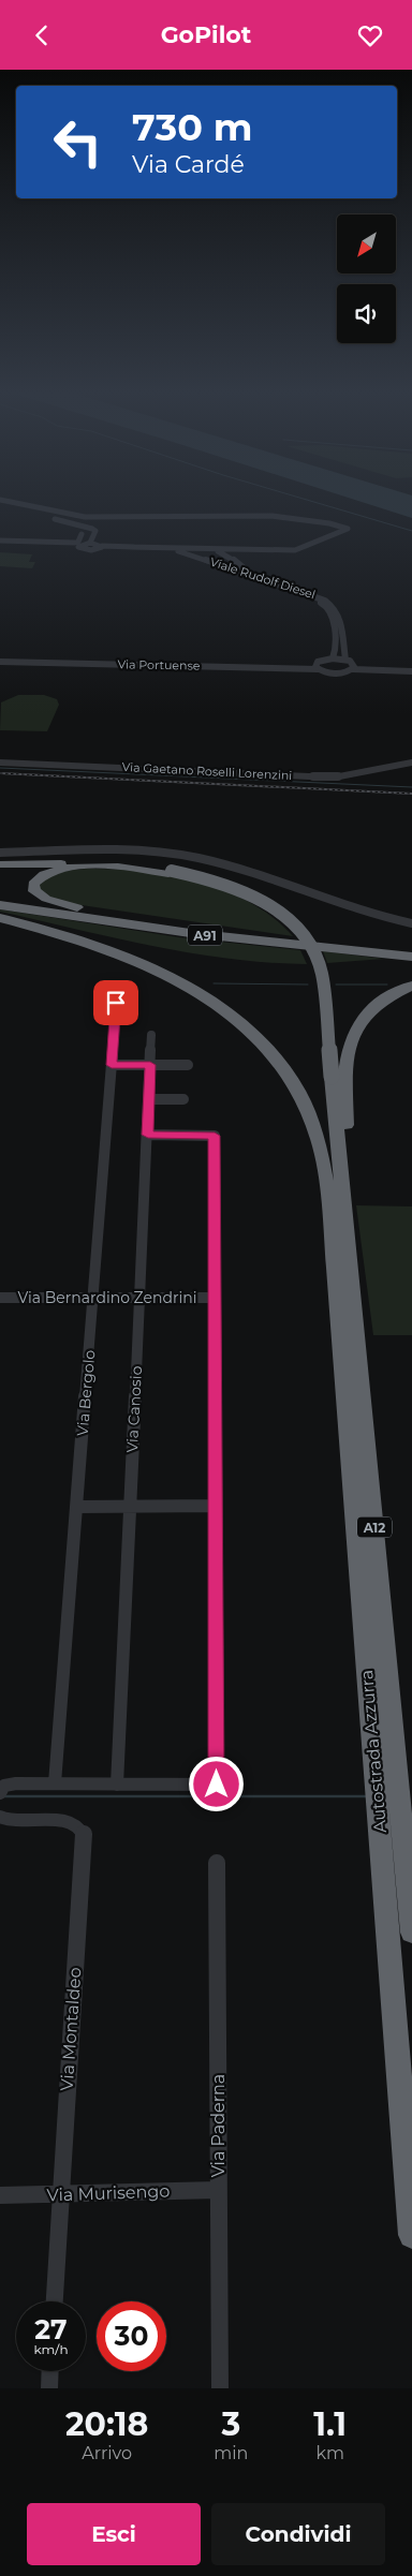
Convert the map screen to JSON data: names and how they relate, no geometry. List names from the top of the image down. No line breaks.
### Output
{"streets":{"highway":["A91","A12","Autostrada Azzurra"],"street":["Viale Rudolf Diesel","Via Portuense","Via Gaetano Roselli Lorenzini","Via Bernardino Zendrini","Via Bergolo","Via Canosio","Via Montaldeo","Via Paderna","Via Murisengo"]},"crossings":[["Via Bernardino Zendrini","Via Bergolo"],["Via Bernardino Zendrini","Via Canosio"],["Via Montaldeo","Via Murisengo"],["Via Paderna","Via Murisengo"]],"north":"bottom left","page":{"header":"GoPilot","turn":["730 m","Via Cardé"],"speed":"27 km/h","limit":"30","eta":["20:18","Arrivo","3","min","1.1","km"],"buttons":["Esci","Condividi"]}}
